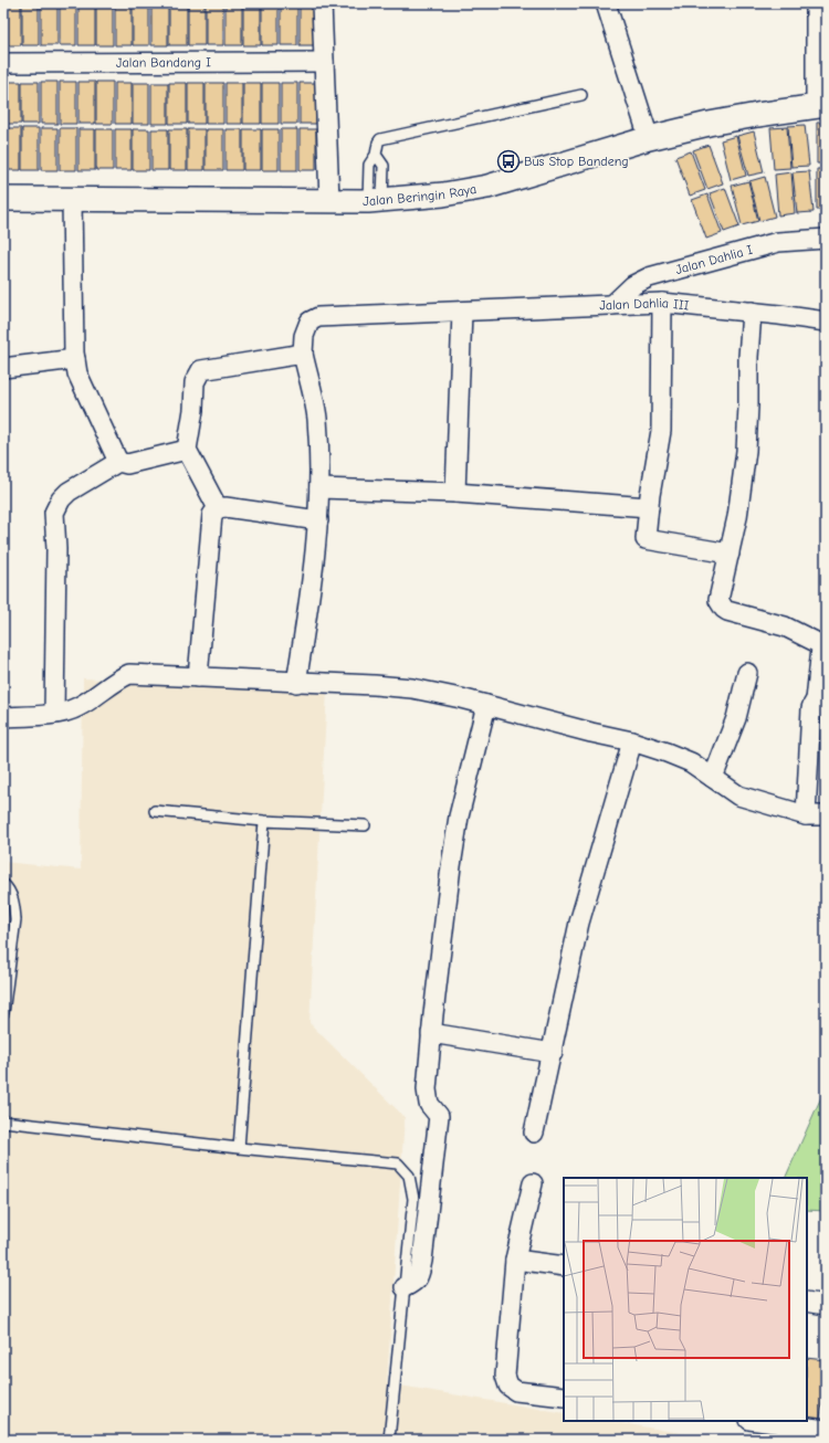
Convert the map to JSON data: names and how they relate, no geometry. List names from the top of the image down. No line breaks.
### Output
{"streets":{"street":["Jalan Bandang I","Jalan Beringin Raya","Jalan Dahlia I","Jalan Dahlia III"]},"crossings":[["Jalan Dahlia I","Jalan Dahlia III"]],"places":{"bus stop":["Bus Stop Bandeng"]}}
